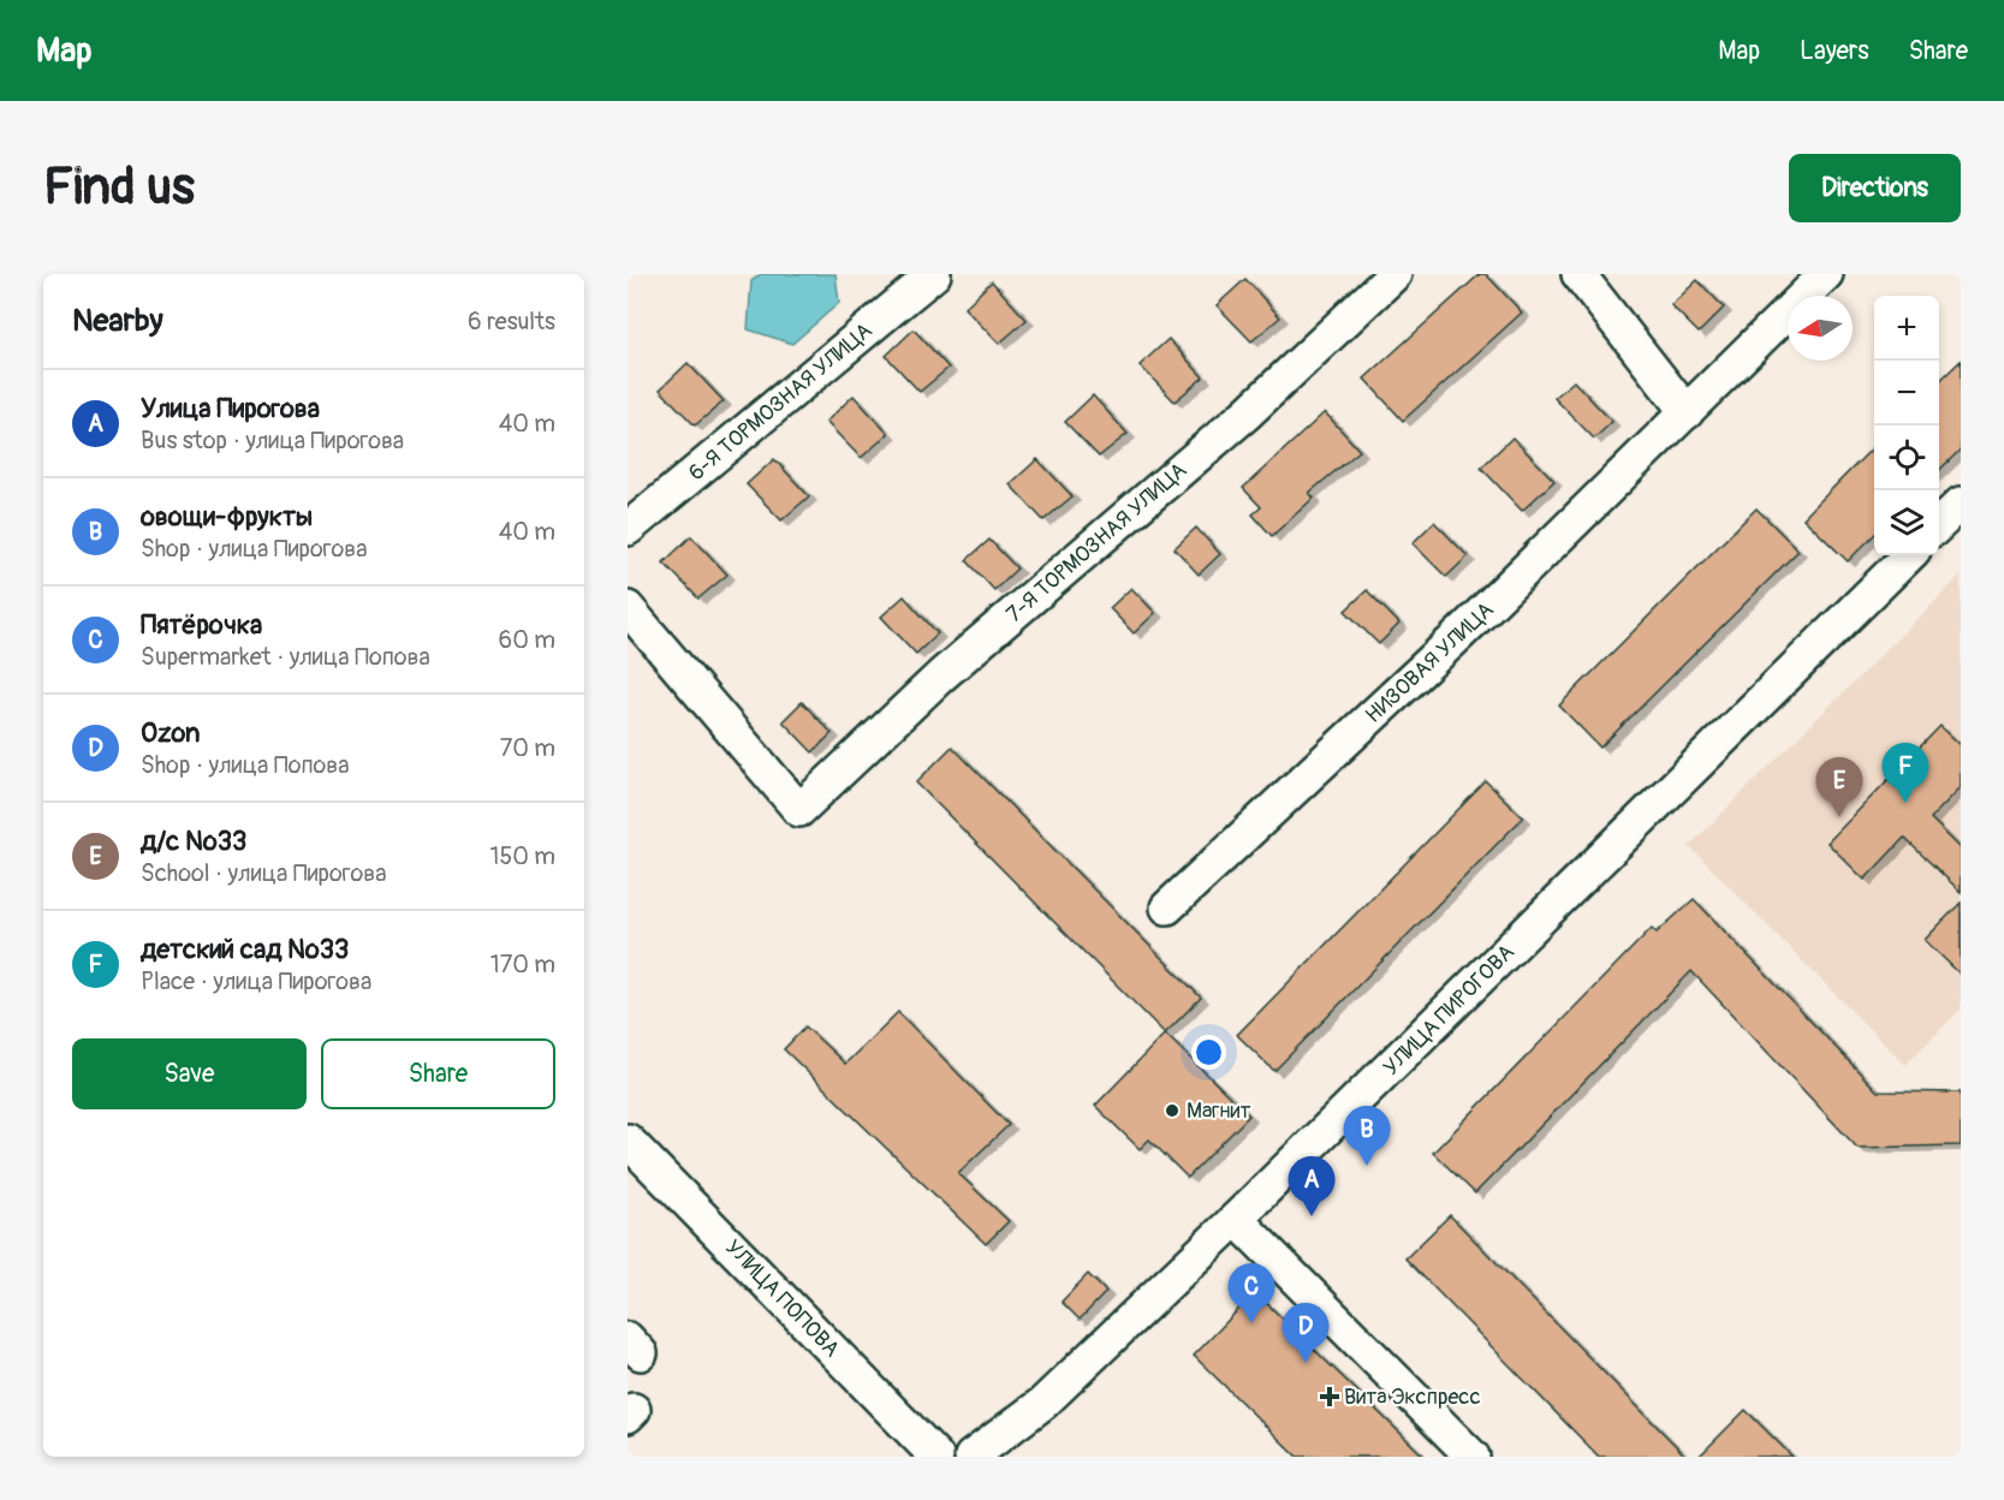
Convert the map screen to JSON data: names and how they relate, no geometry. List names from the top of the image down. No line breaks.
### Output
{"streets":{"street":["6-Я ТОРМОЗНАЯ УЛИЦА","7-Я ТОРМОЗНАЯ УЛИЦА","НИЗОВАЯ УЛИЦА","УЛИЦА ПИРОГОВА","УЛИЦА ПОПОВА"]},"places":{"other":["Магнит"],"health":["Вита Экспресс"]},"north":"left","page":{"header":"Map","nav":["Map","Layers","Share"],"buttons":["Directions",["Save","Share"]],"title":"Find us","heading":["Nearby","6 results"],"map_buttons":["+","−"],"list":[{"mark":"A","name":"Улица Пирогова","note":"Bus stop · улица Пирогова","value":"40 m"},{"mark":"B","name":"овощи-фрукты","note":"Shop · улица Пирогова","value":"40 m"},{"mark":"C","name":"Пятёрочка","note":"Supermarket · улица Попова","value":"60 m"},{"mark":"D","name":"Ozon","note":"Shop · улица Попова","value":"70 m"},{"mark":"E","name":"д/с №33","note":"School · улица Пирогова","value":"150 m"},{"mark":"F","name":"детский сад №33","note":"Place · улица Пирогова","value":"170 m"}],"pins":["F","E","B","A","C","D"]}}
